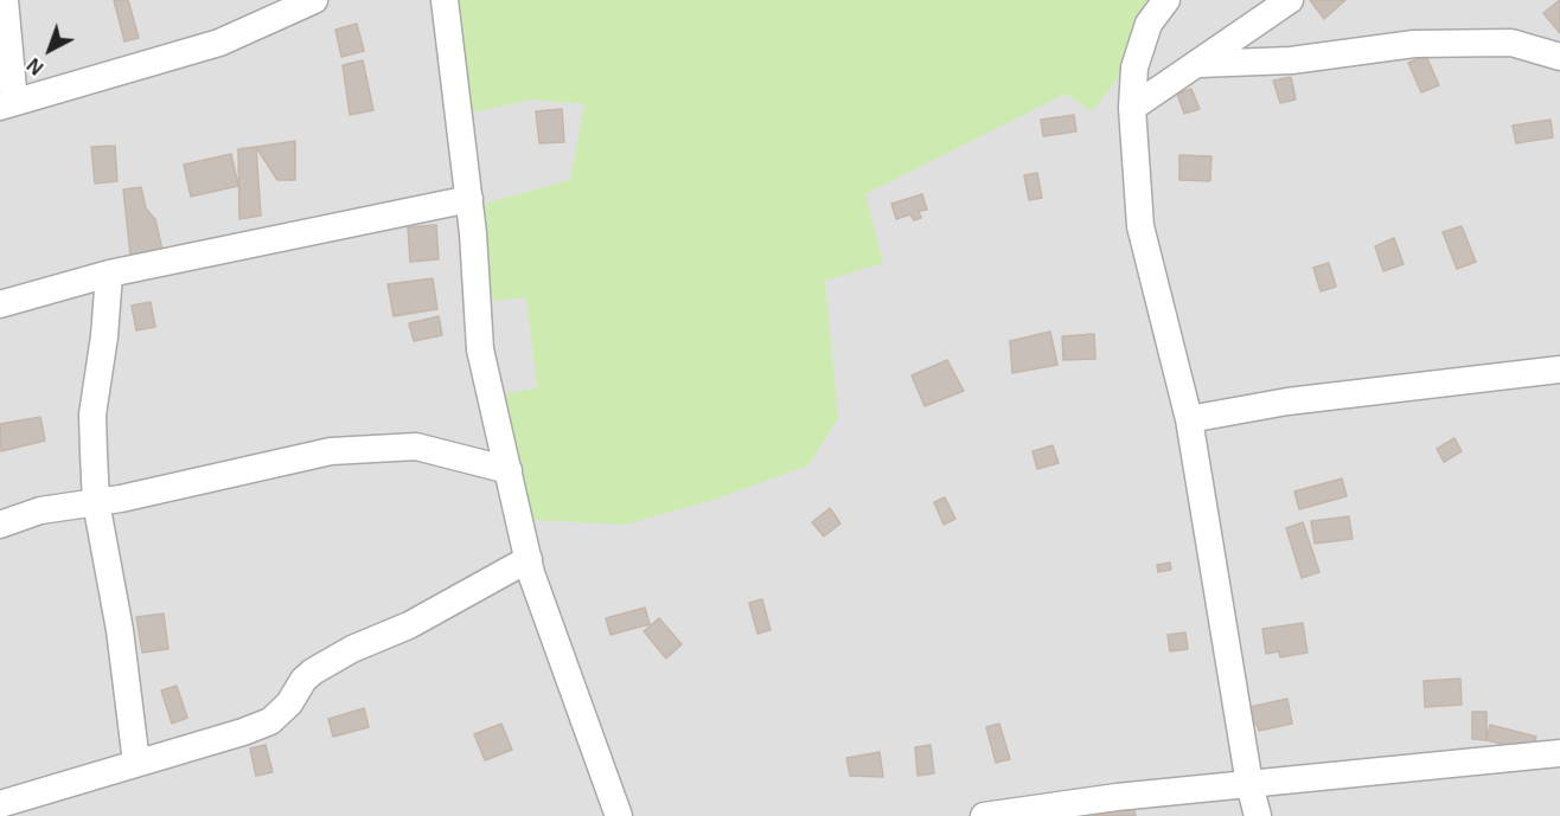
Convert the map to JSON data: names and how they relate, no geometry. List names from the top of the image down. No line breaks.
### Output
{"north":"bottom left"}
